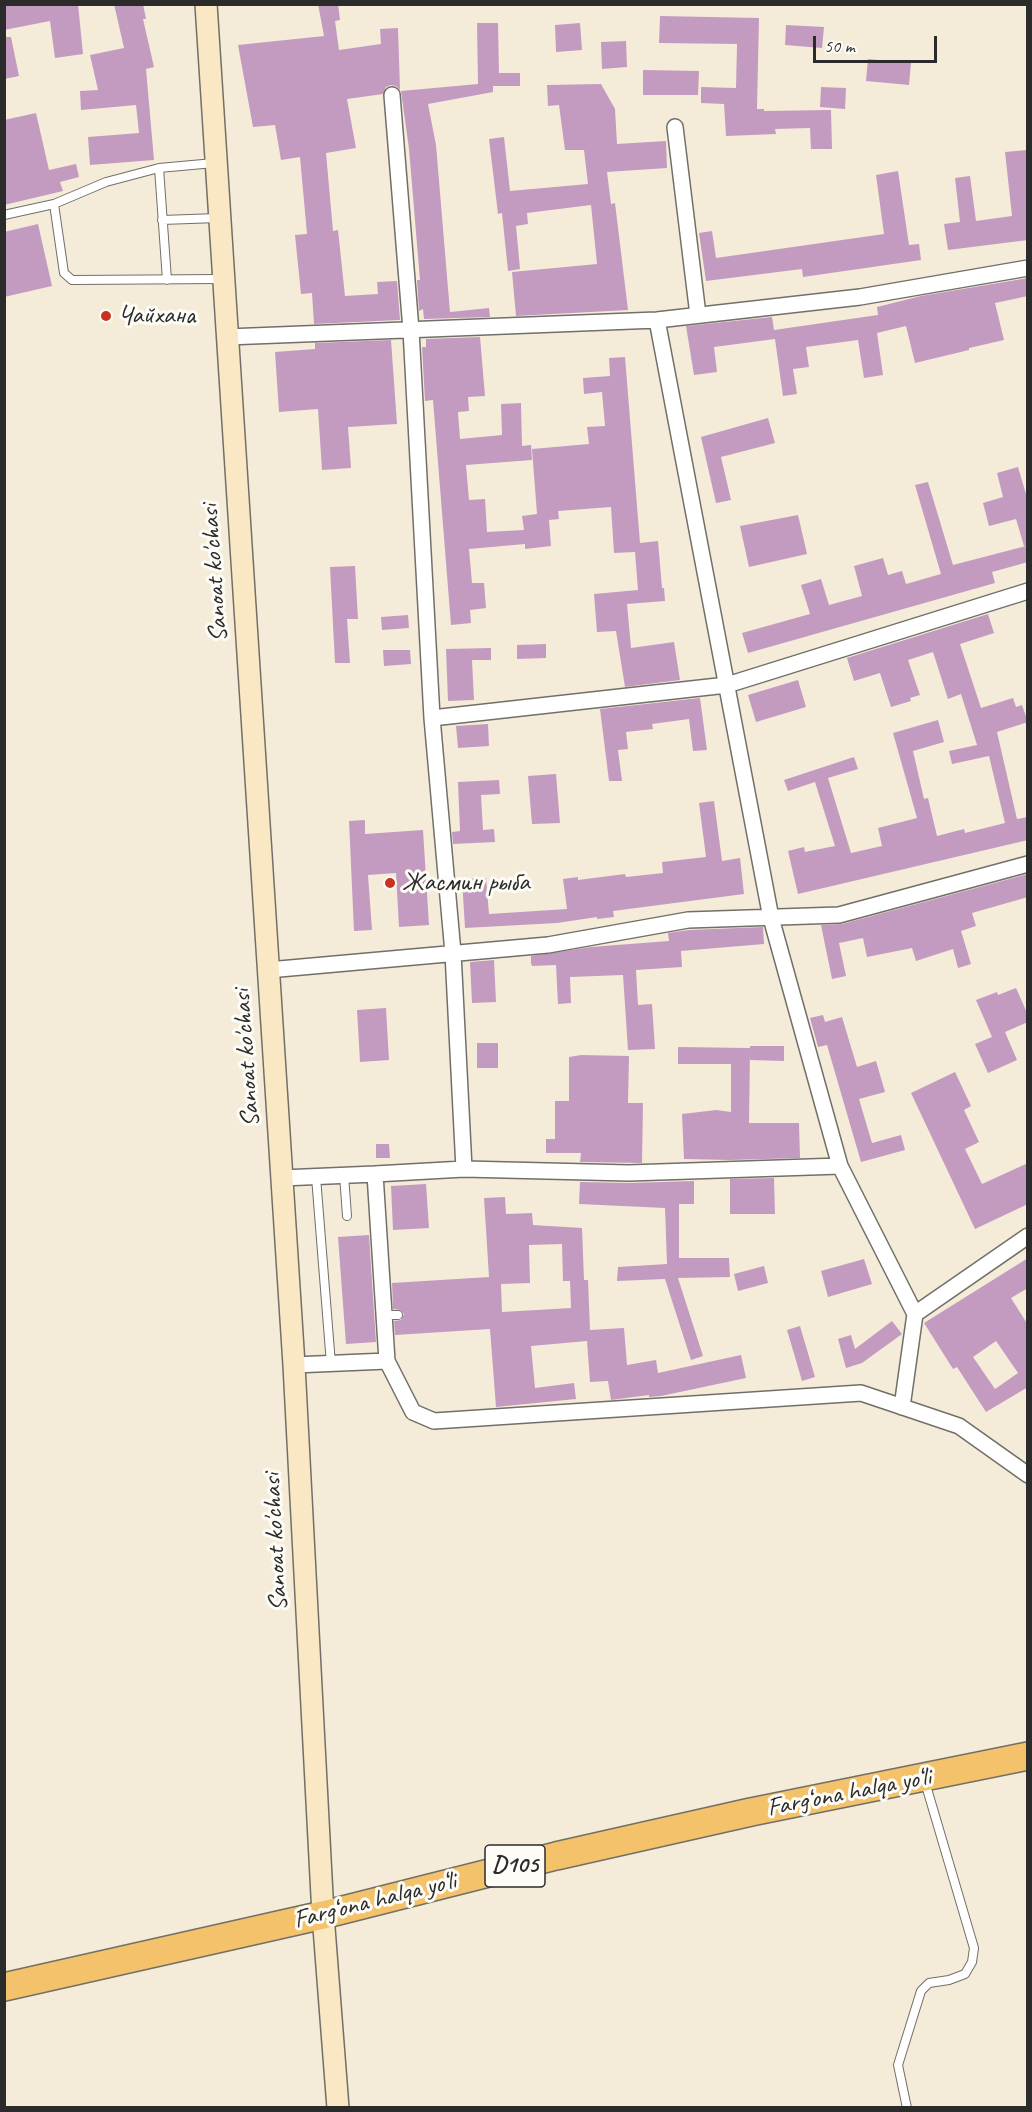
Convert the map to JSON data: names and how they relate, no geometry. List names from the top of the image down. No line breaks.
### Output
{"streets":{"highway":["Farg‘ona halqa yo‘li","D105"],"main road":["Sanoat ko'chasi"]},"crossings":[["Sanoat ko'chasi","Farg‘ona halqa yo‘li"]],"places":["Чайхана","Жасмин рыба"],"scale_bar":"50 m"}
